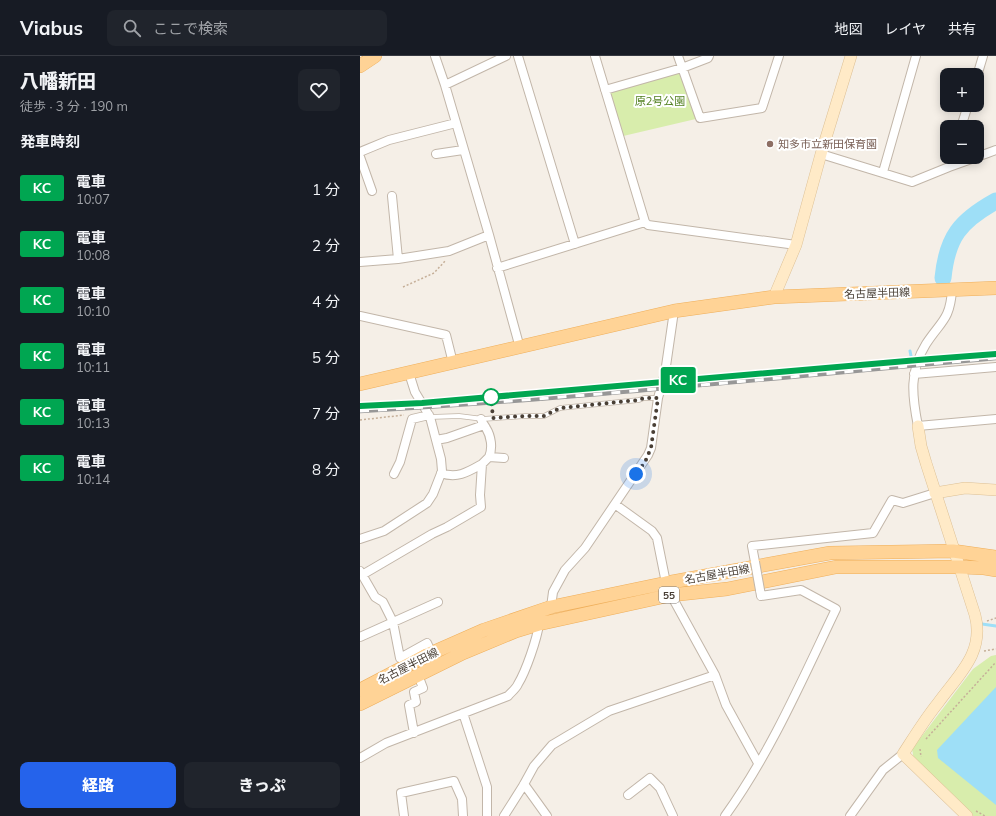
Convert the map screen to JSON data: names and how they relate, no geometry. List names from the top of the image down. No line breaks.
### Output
{"streets":{"main road":["名古屋半田線","55"]},"parks":["原2号公園"],"places":["知多市立新田保育園"],"page":{"header":"Viabus","search":"ここで検索","nav":["地図","レイヤ","共有"],"heading":[["八幡新田","徒歩 · 3 分 · 190 m"],"発車時刻"],"on_map":"KC","map_buttons":["+","−"],"list":[{"mark":"KC","name":"電車","note":"10:07","value":"1 分"},{"mark":"KC","name":"電車","note":"10:08","value":"2 分"},{"mark":"KC","name":"電車","note":"10:10","value":"4 分"},{"mark":"KC","name":"電車","note":"10:11","value":"5 分"},{"mark":"KC","name":"電車","note":"10:13","value":"7 分"},{"mark":"KC","name":"電車","note":"10:14","value":"8 分"}],"buttons":["経路","きっぷ"]}}
